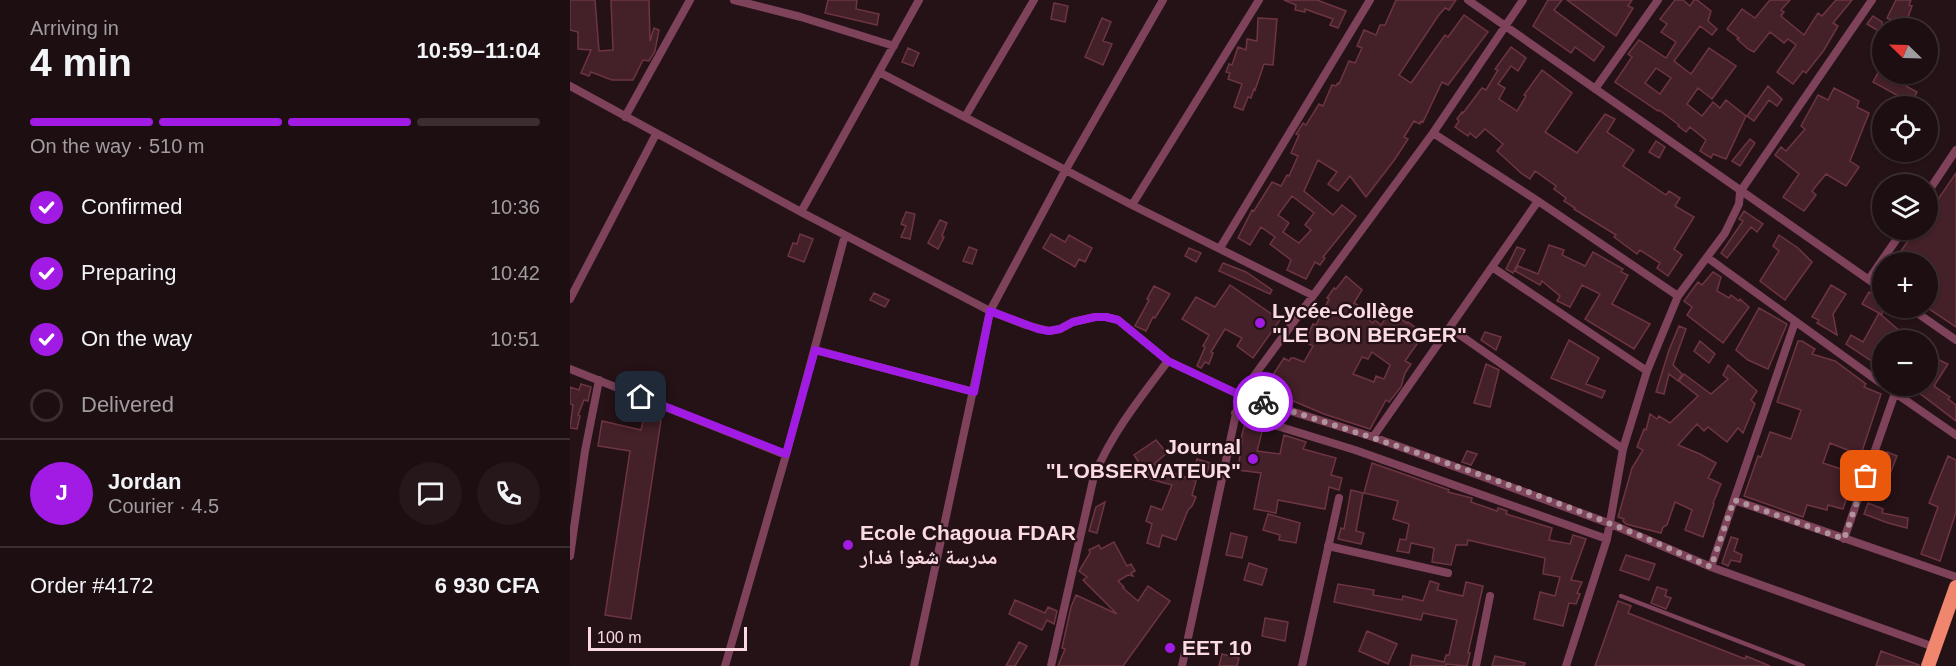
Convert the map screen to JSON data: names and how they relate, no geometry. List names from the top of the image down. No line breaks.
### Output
{"places":["Lycée-Collège \"LE BON BERGER\"","Journal \"L'OBSERVATEUR\"","Ecole Chagoua FDAR مدرسة شغوا فدار","EET 10"],"scale_bar":"100 m","north":"top left","page":{"heading":["4 min","Arriving in","10:59–11:04"],"panel":["Jordan","Courier · 4.5","Order #4172","6 930 CFA"],"map_buttons":["+","−"],"bar":"On the way · 510 m","list":[["Confirmed","10:36"],["Preparing","10:42"],["On the way","10:51"],"Delivered"],"round":"J","scale":"100 m"}}
